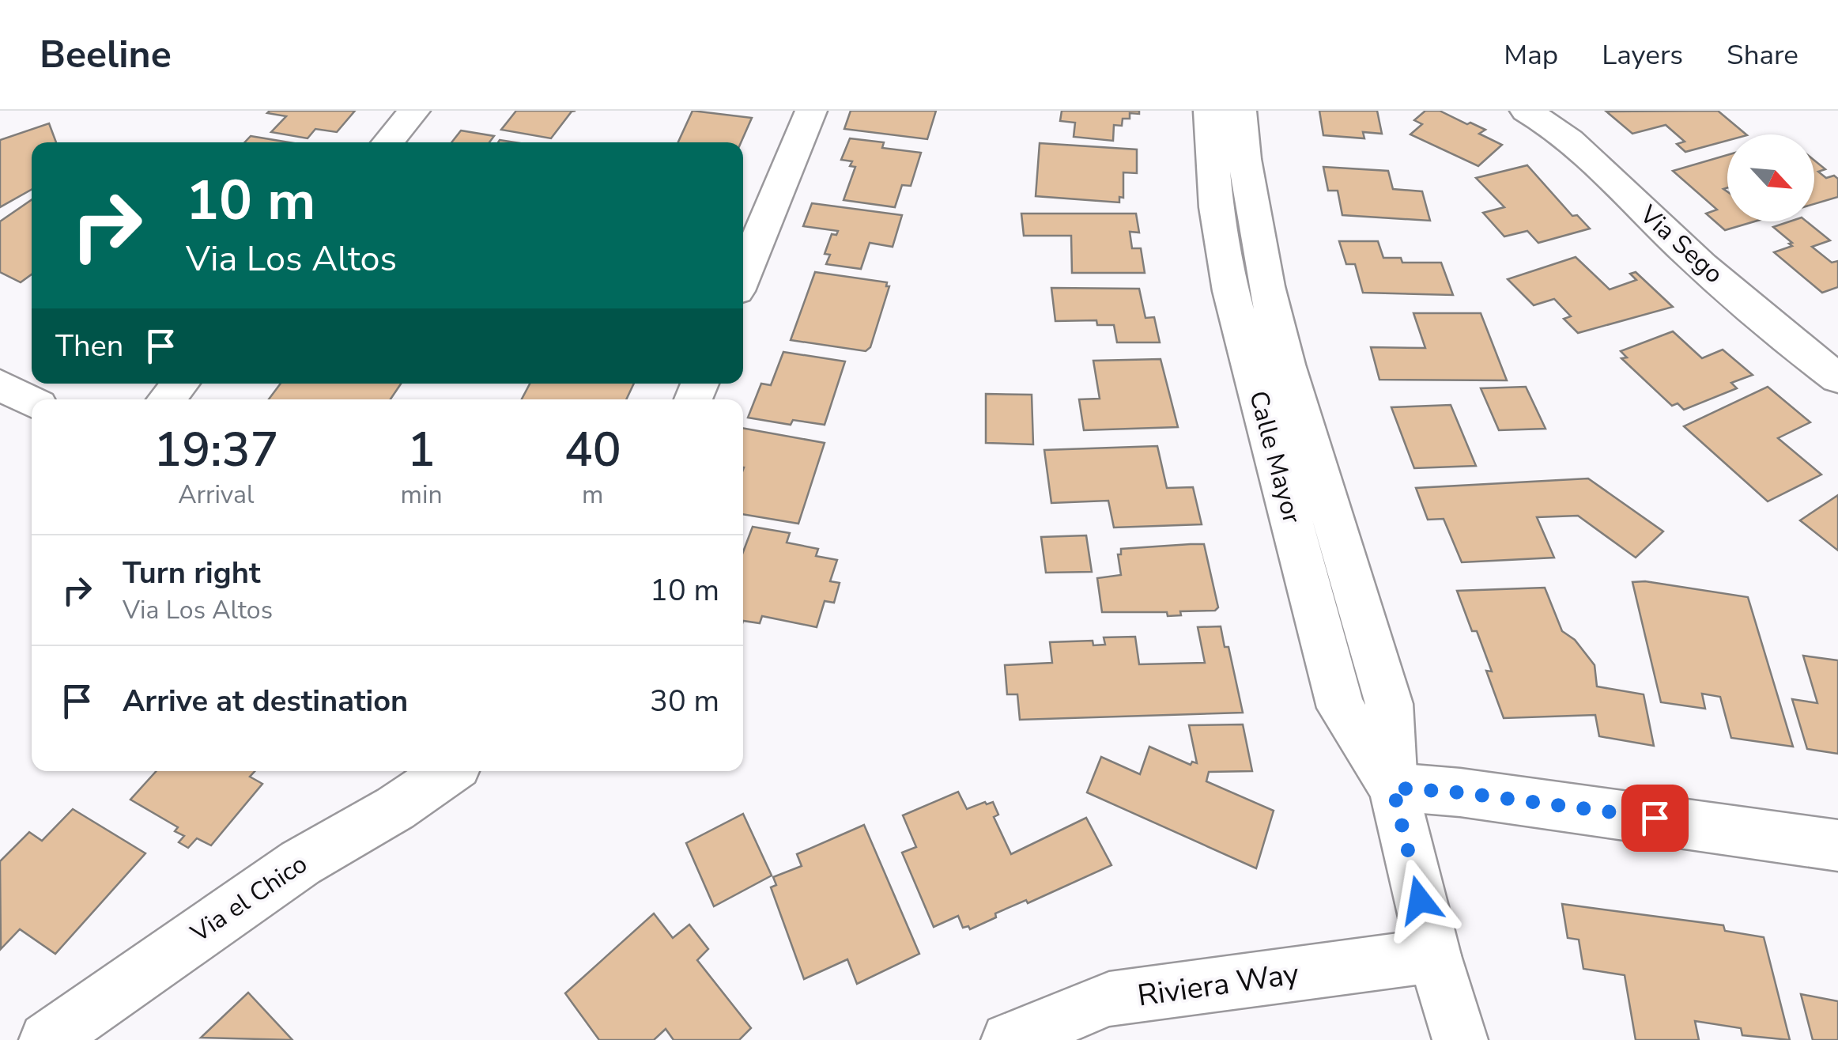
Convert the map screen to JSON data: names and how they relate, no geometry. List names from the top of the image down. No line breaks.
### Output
{"streets":{"street":["Via Sego","Calle Mayor","Via el Chico","Riviera Way"]},"crossings":[["Calle Mayor","Riviera Way"]],"north":"bottom right","page":{"header":"Beeline","nav":["Map","Layers","Share"],"turn":["10 m","Via Los Altos"],"then":"Then","eta":["19:37","Arrival","1","min","40","m"],"list":[{"name":"Turn right","note":"Via Los Altos","value":"10 m"},{"name":"Arrive at destination","value":"30 m"}]}}
